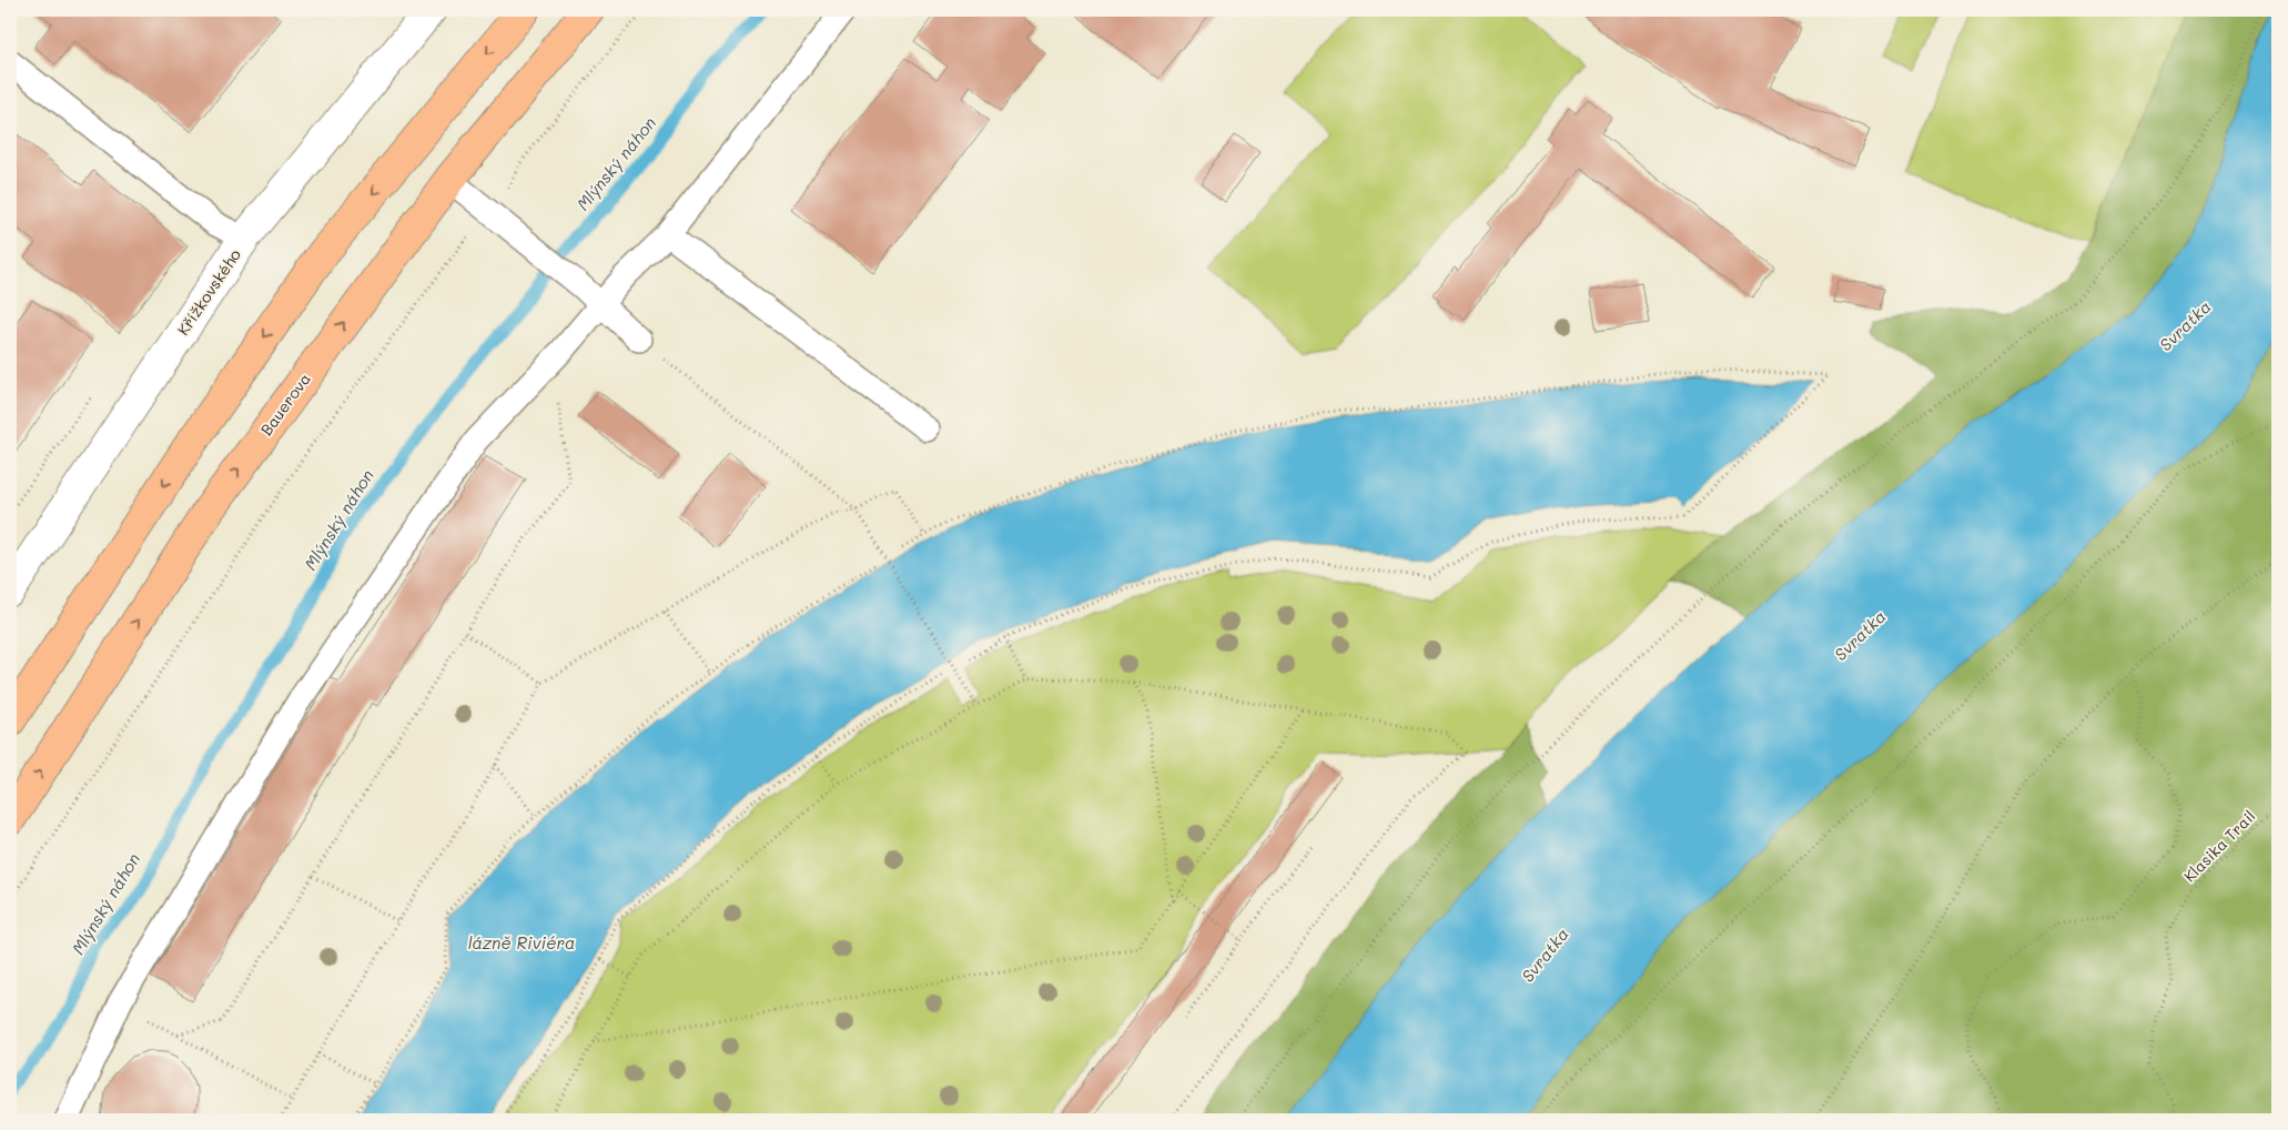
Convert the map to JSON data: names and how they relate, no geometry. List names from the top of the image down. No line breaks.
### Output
{"streets":{"highway":["Bauerova"],"street":["Křížkovského"],"path":["Klasika Trail"]},"water":["Mlýnský náhon","Svratka","lázně Riviéra"]}
